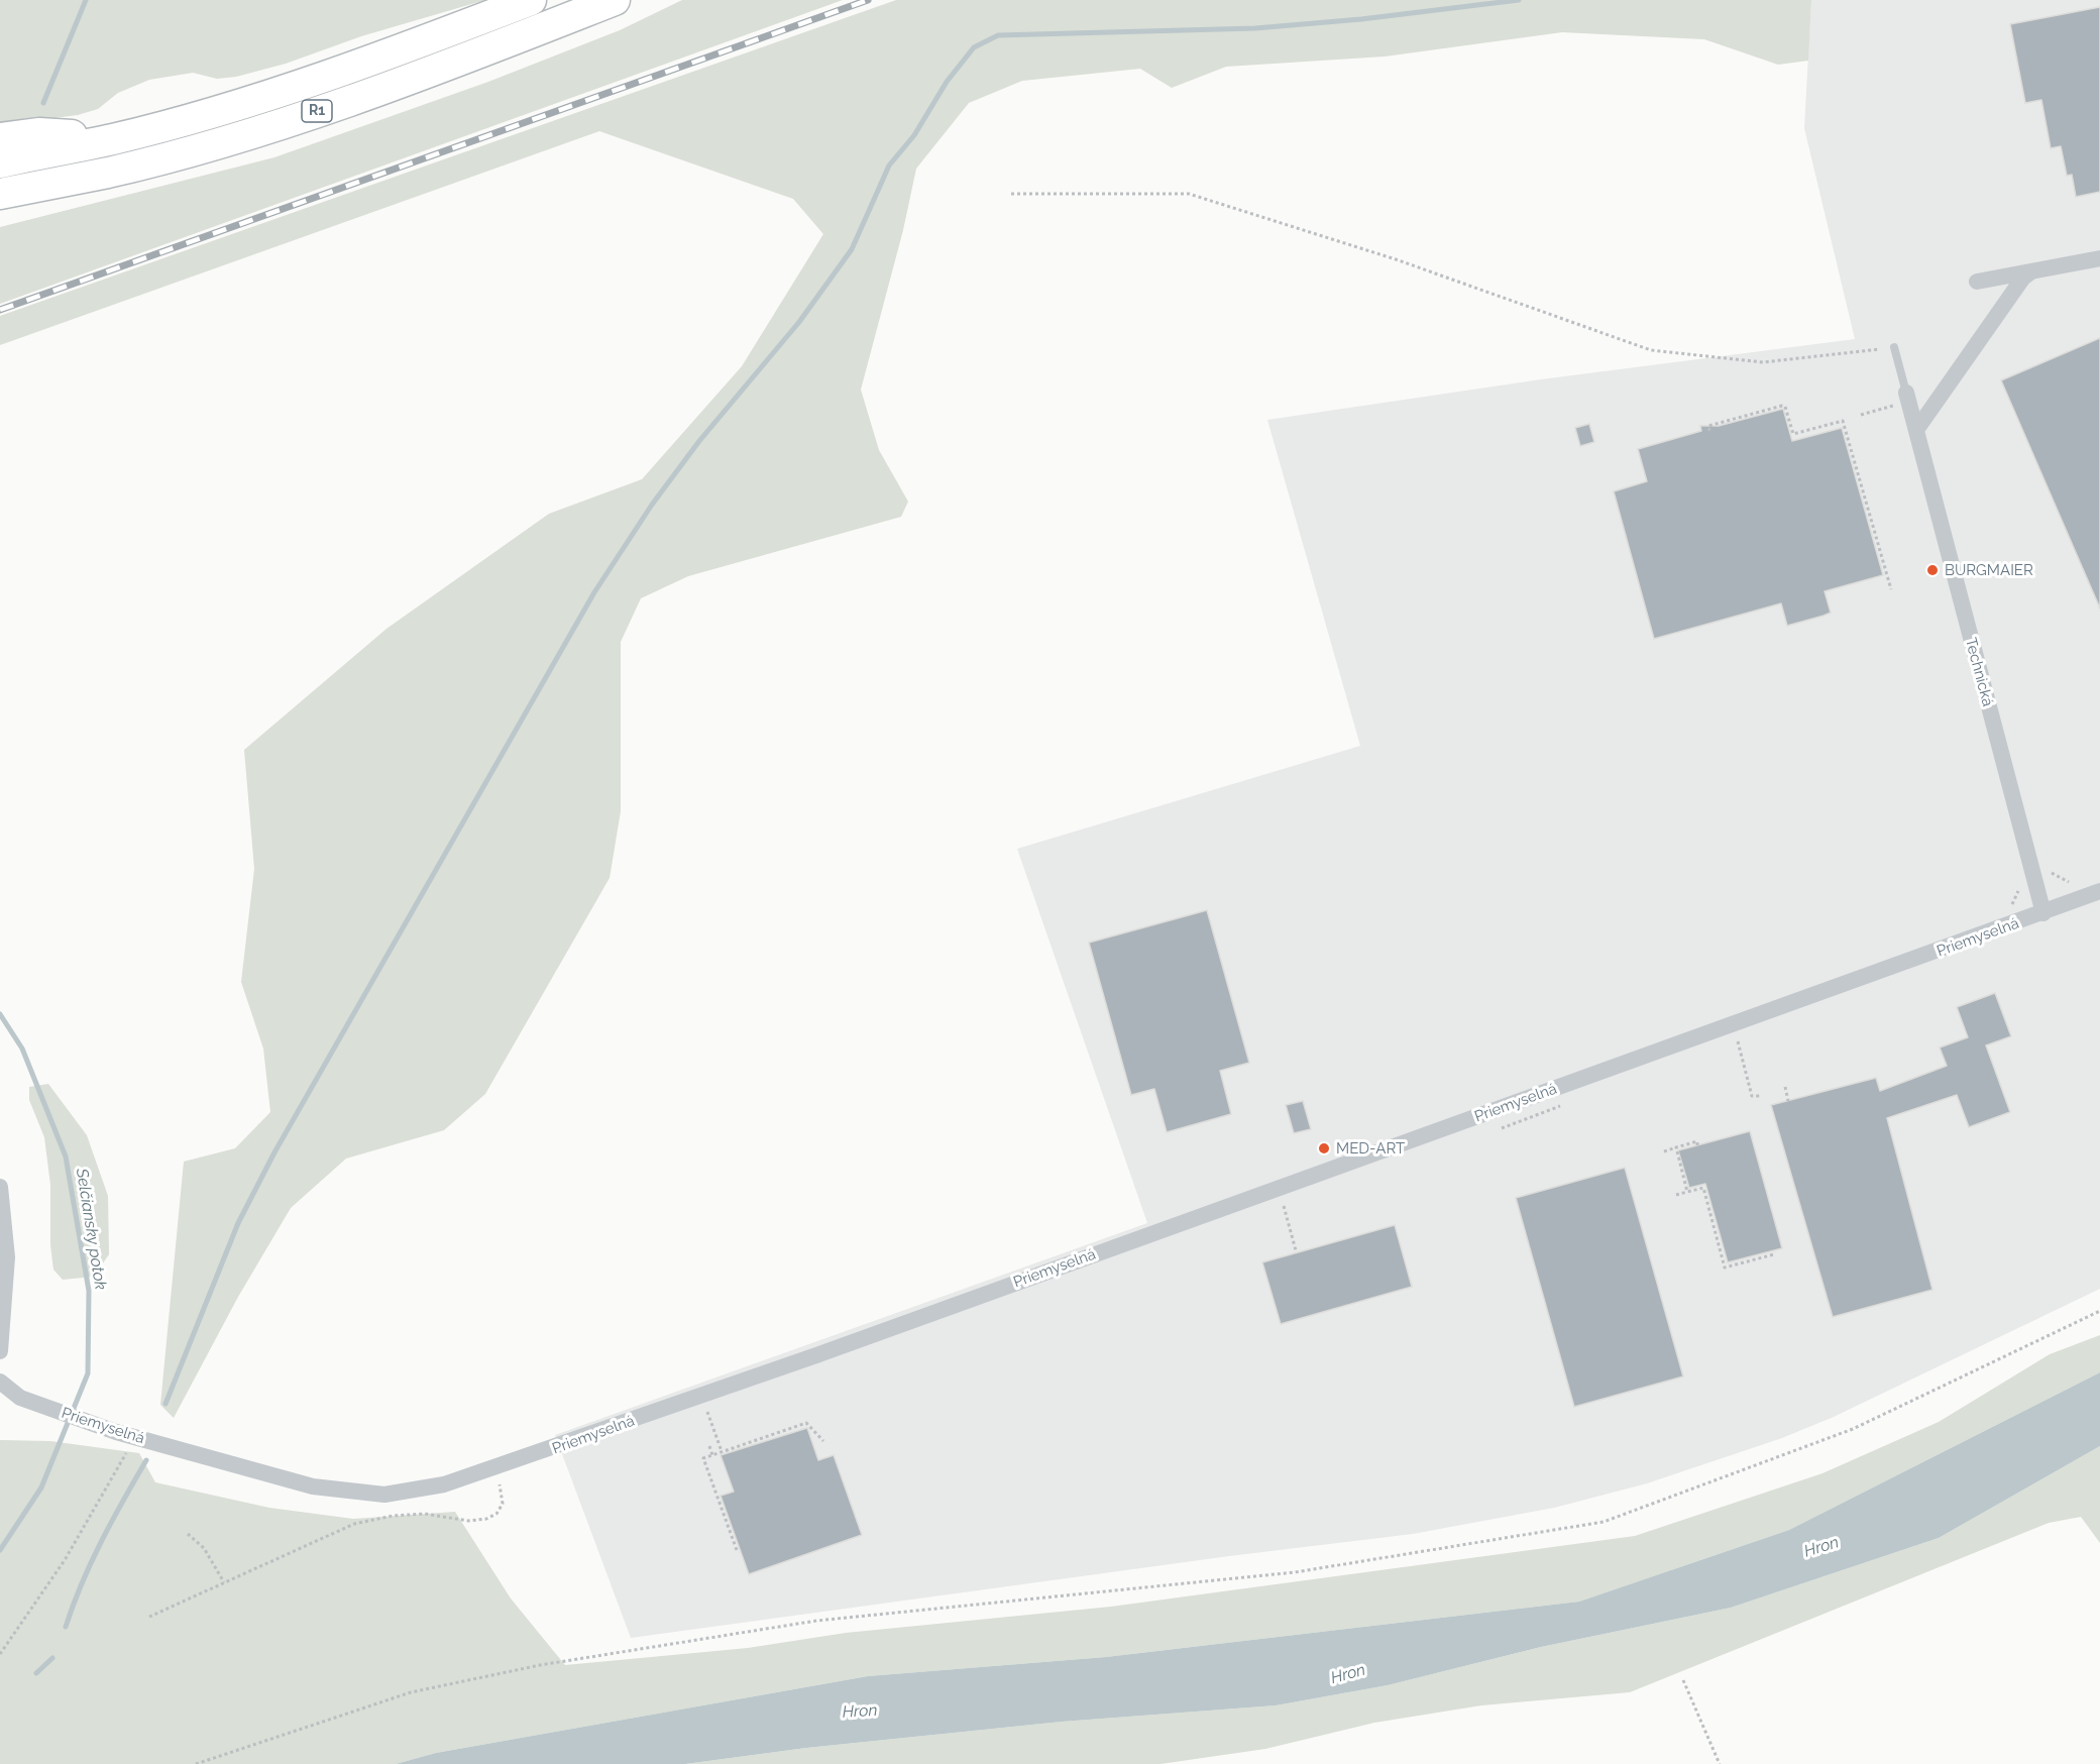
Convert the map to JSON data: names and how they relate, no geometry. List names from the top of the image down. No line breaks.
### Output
{"streets":{"highway":["R1"],"street":["Technická","Priemyselná"]},"crossings":[["Technická","Priemyselná"]],"water":["Selčiansky potok","Hron"],"places":["BURGMAIER","MED-ART"]}
